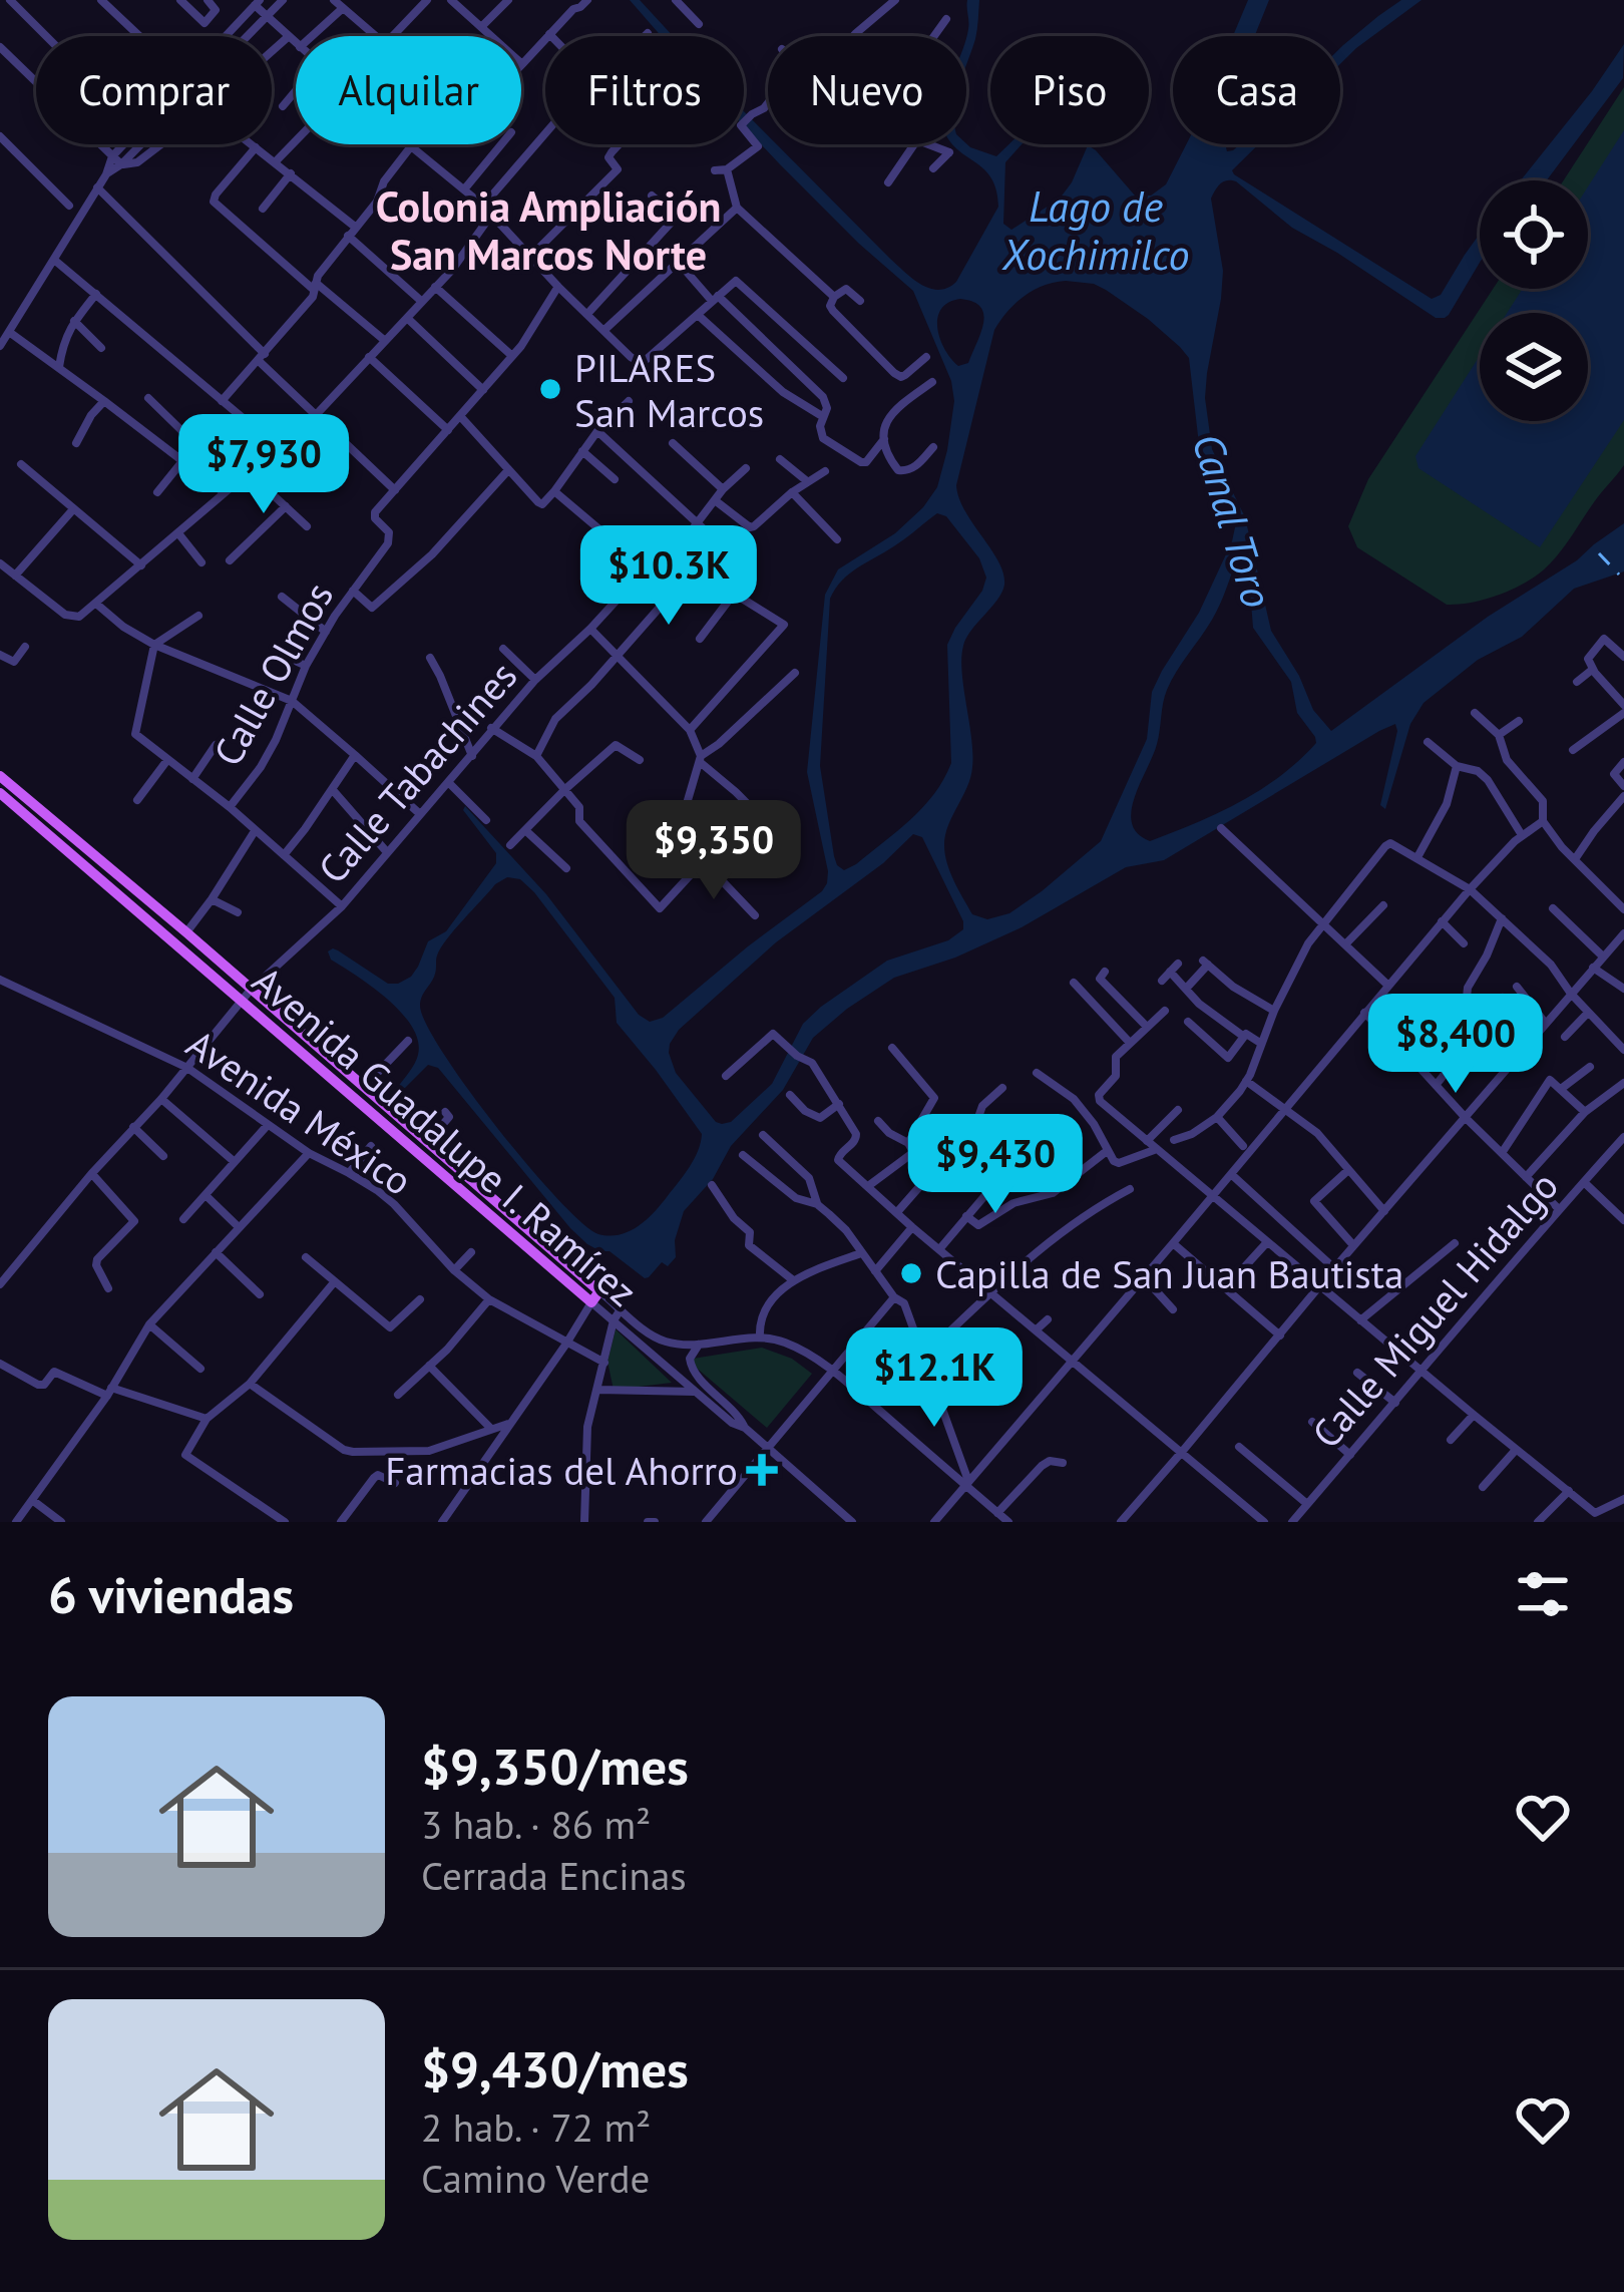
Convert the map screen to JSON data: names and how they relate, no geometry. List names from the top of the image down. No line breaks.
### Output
{"streets":{"main road":["Avenida Guadalupe I. Ramírez"],"street":["Calle Olmos","Calle Tabachines","Avenida México","Calle Miguel Hidalgo"]},"crossings":[["Calle Tabachines","Avenida México"],["Calle Tabachines","Avenida Guadalupe I. Ramírez"]],"districts":["Colonia Ampliación San Marcos Norte"],"water":["Lago de Xochimilco","Canal Toro"],"places":{"other":["PILARES San Marcos","Capilla de San Juan Bautista"],"health":["Farmacias del Ahorro"]},"page":{"chip":["Comprar","Alquilar","Filtros","Nuevo","Piso","Casa"],"price":["$7,930","$10.3K","$9,350","$8,400","$9,430","$12.1K"],"heading":"6 viviendas","list":[{"name":"$9,350/mes","note":"3 hab. · 86 m² · Cerrada Encinas"},{"name":"$9,430/mes","note":"2 hab. · 72 m² · Camino Verde"}]}}
